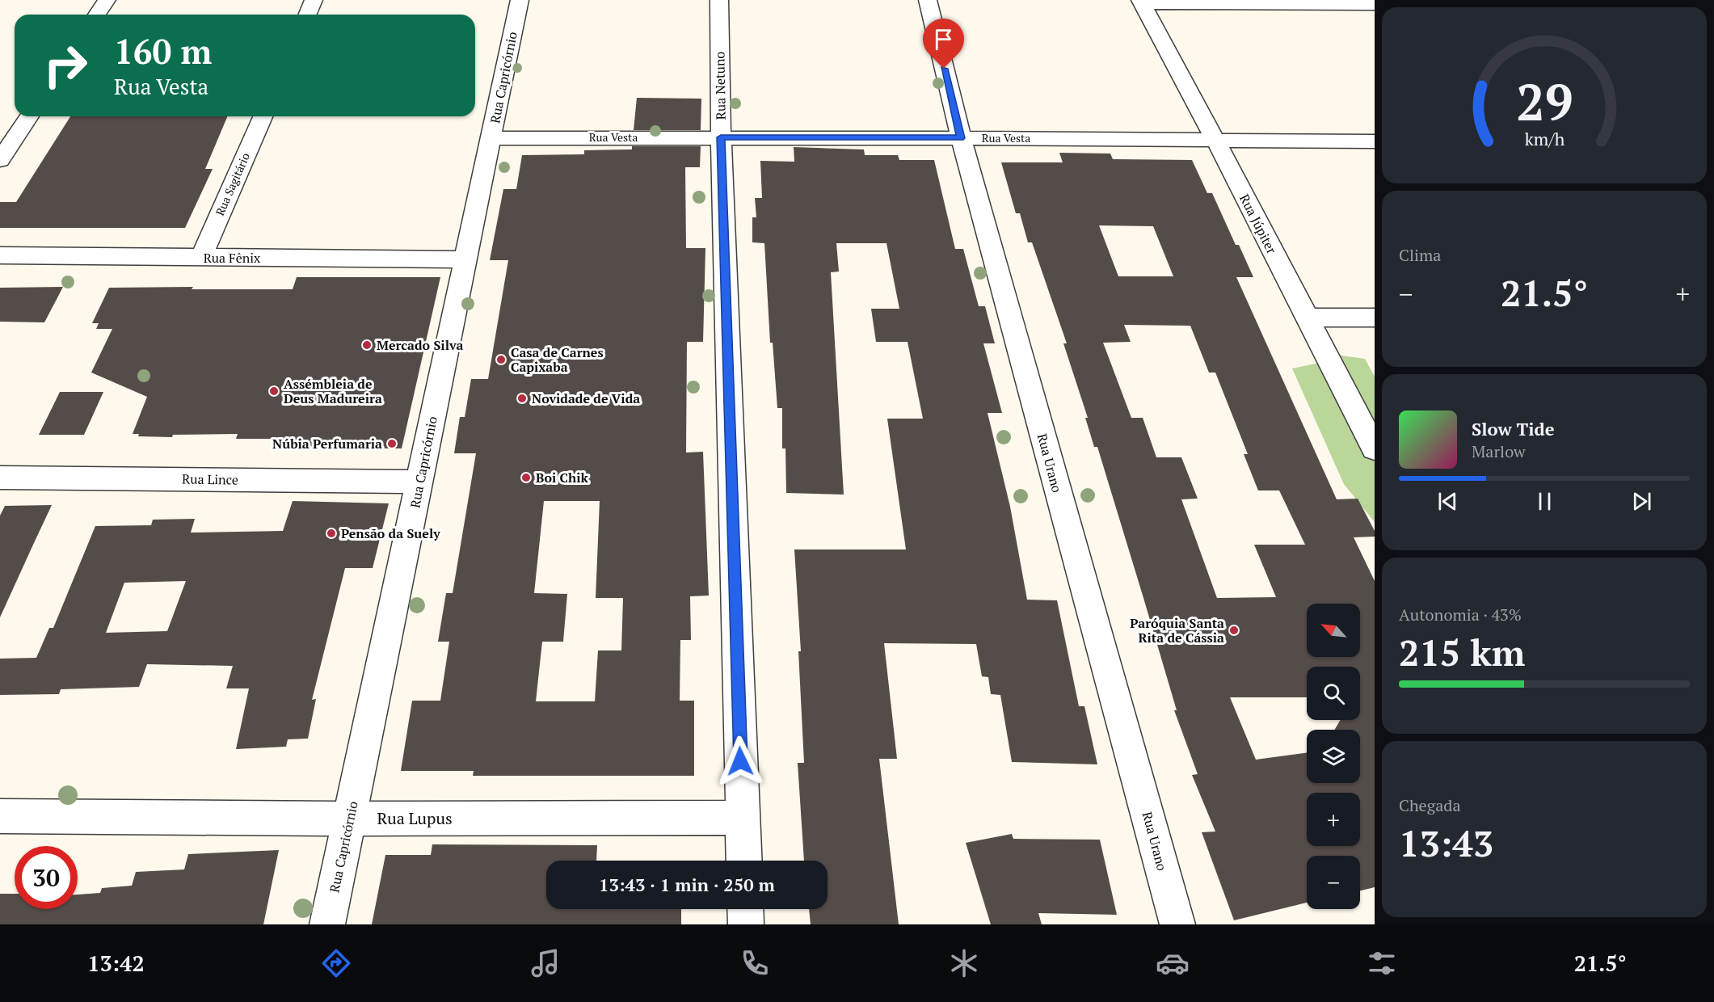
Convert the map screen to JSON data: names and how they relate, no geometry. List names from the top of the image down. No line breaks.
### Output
{"streets":{"street":["Rua Capricórnio","Rua Netuno","Rua Vesta","Rua Sagitário","Rua Júpiter","Rua Fênix","Rua Urano","Rua Lince","Rua Lupus"]},"crossings":[["Rua Capricórnio","Rua Vesta"],["Rua Capricórnio","Rua Fênix"],["Rua Capricórnio","Rua Lince"],["Rua Capricórnio","Rua Lupus"],["Rua Netuno","Rua Vesta"],["Rua Netuno","Rua Lupus"],["Rua Vesta","Rua Júpiter"],["Rua Vesta","Rua Urano"],["Rua Sagitário","Rua Fênix"]],"places":["Mercado Silva","Casa de Carnes Capixaba","Assémbleia de Deus Madureira","Novidade de Vida","Núbia Perfumaria","Boi Chik","Pensão da Suely","Paróquia Santa Rita de Cássia"],"north":"top left","page":{"turn":["160 m","Rua Vesta"],"tile":["Clima",["Autonomia · 43%","215 km"],["Chegada","13:43"]],"heat":["−","21.5°","+"],"song":["Slow Tide","Marlow"],"map_buttons":["+","−"],"limit":"30","trip":"13:43 · 1 min · 250 m","tabs":["13:42","21.5°"],"gauge":["29","km/h"]}}
